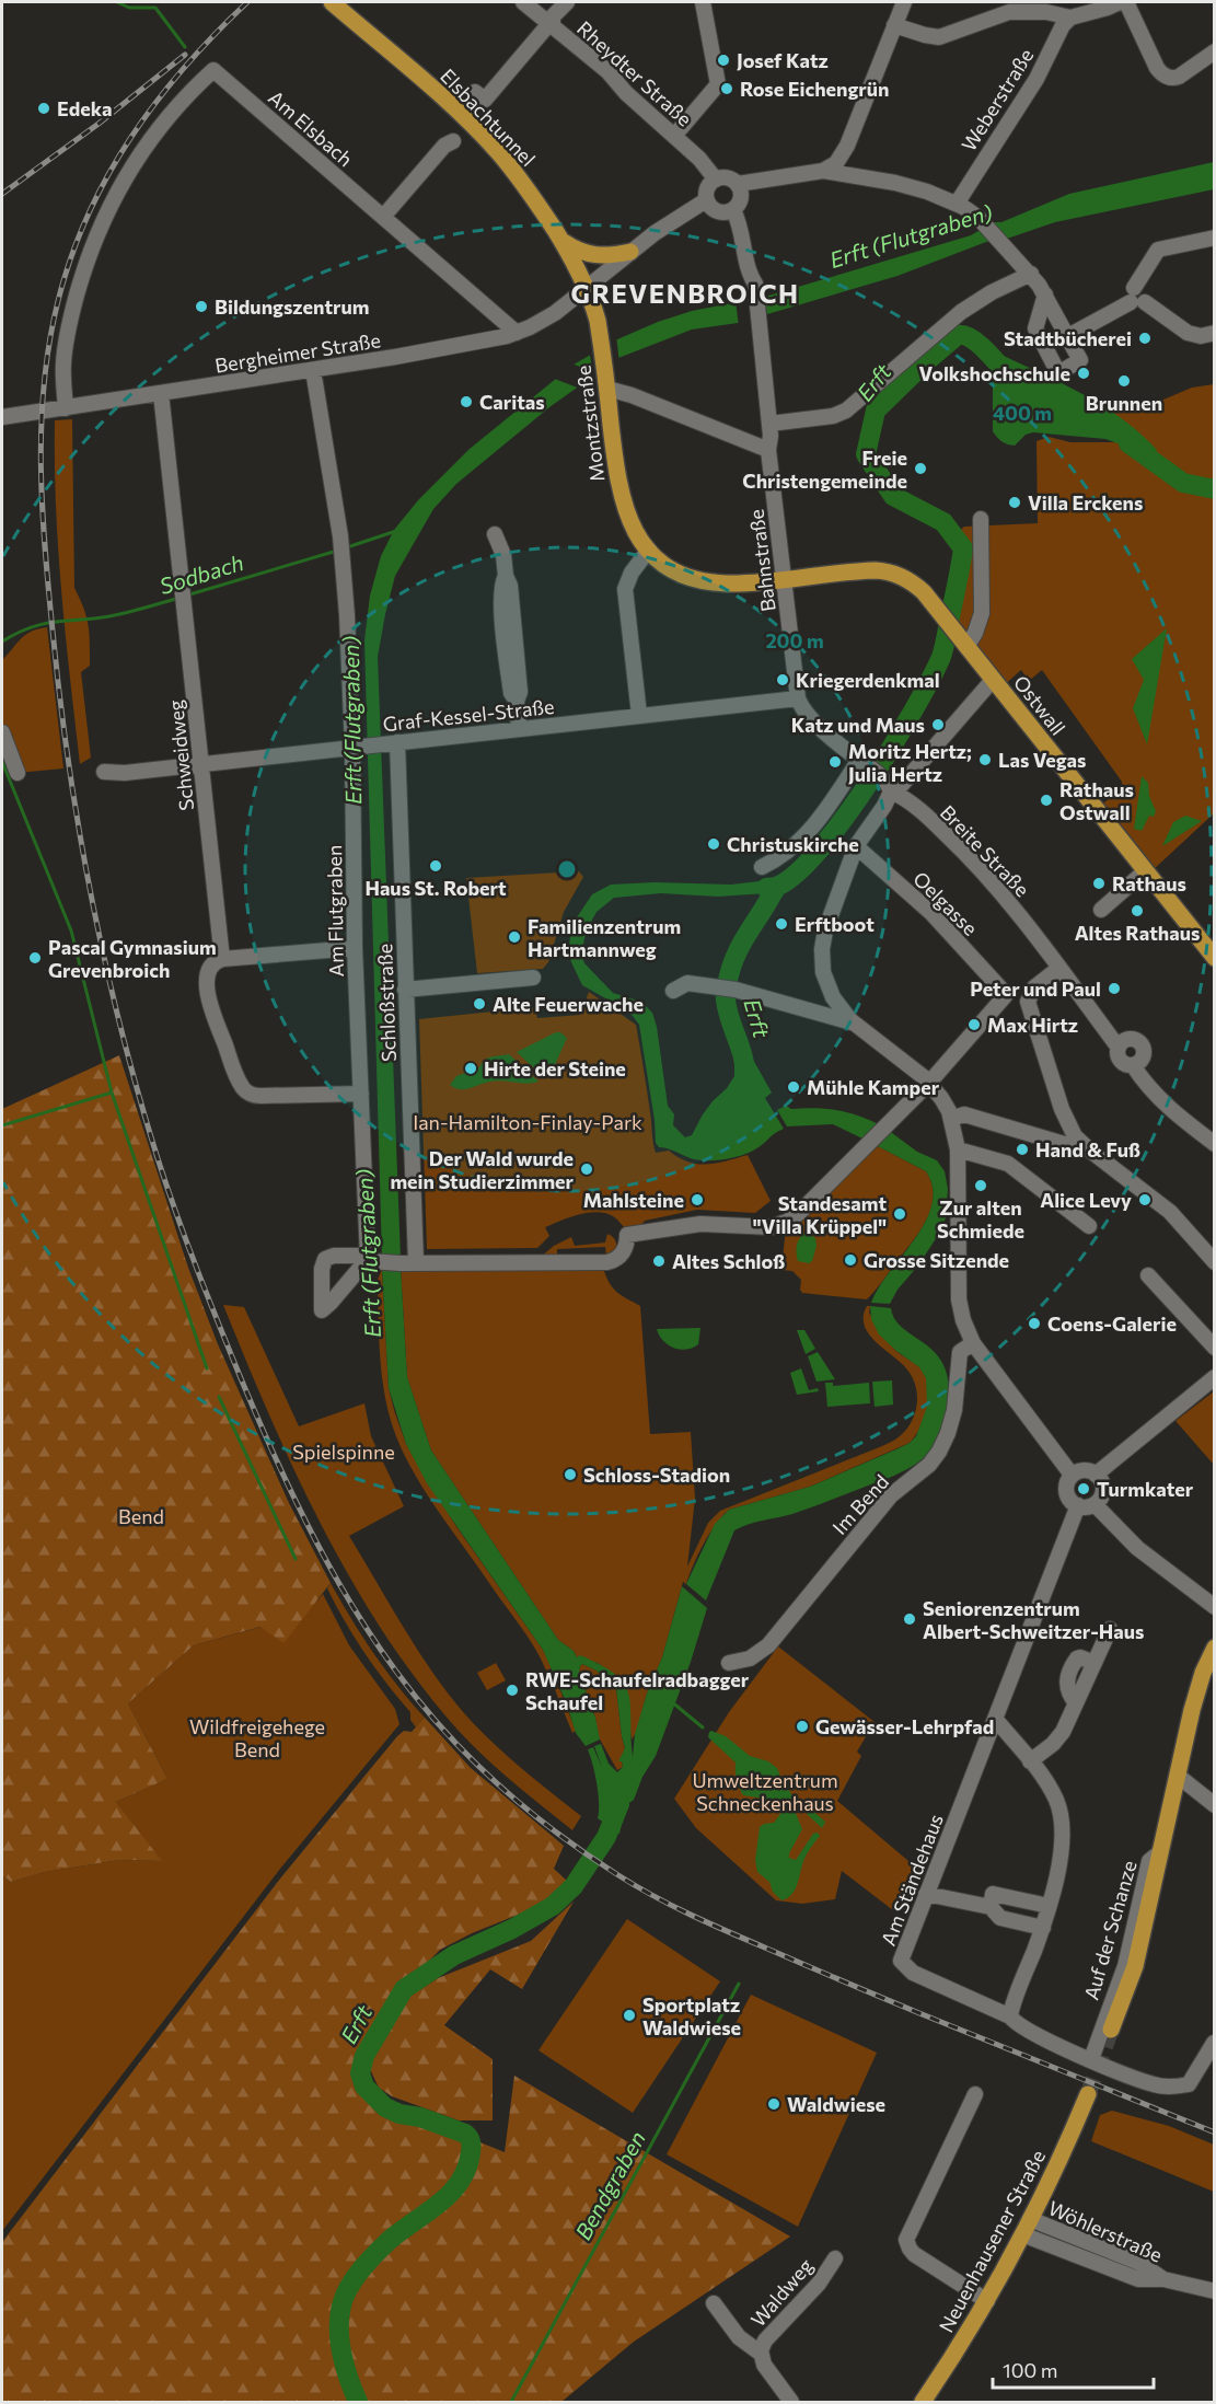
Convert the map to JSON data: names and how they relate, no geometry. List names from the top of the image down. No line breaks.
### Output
{"streets":{"main road":["Elsbachtunnel","Montzstraße","Ostwall","Auf der Schanze","Neuenhausener Straße"],"street":["Rheydter Straße","Weberstraße","Am Elsbach","Bergheimer Straße","Bahnstraße","Graf-Kessel-Straße","Schweidweg","Breite Straße","Oelgasse","Am Flutgraben","Schloßstraße","Im Bend","Am Ständehaus","Wöhlerstraße","Waldweg"]},"crossings":[["Rheydter Straße","Bergheimer Straße"],["Rheydter Straße","Bahnstraße"],["Elsbachtunnel","Bergheimer Straße"],["Elsbachtunnel","Montzstraße"],["Am Elsbach","Bergheimer Straße"],["Bergheimer Straße","Montzstraße"],["Bergheimer Straße","Bahnstraße"],["Bergheimer Straße","Schweidweg"],["Bergheimer Straße","Am Flutgraben"],["Montzstraße","Bahnstraße"],["Montzstraße","Ostwall"],["Bahnstraße","Ostwall"],["Bahnstraße","Graf-Kessel-Straße"],["Graf-Kessel-Straße","Schweidweg"],["Graf-Kessel-Straße","Am Flutgraben"],["Graf-Kessel-Straße","Schloßstraße"],["Am Flutgraben","Schloßstraße"],["Am Ständehaus","Auf der Schanze"],["Wöhlerstraße","Neuenhausener Straße"]],"districts":["GREVENBROICH"],"water":["Erft (Flutgraben)","Erft","Sodbach","Bendgraben"],"parks":["Ian-Hamilton-Finlay-Park","Spielspinne","Bend","Wildfreigehege Bend","Umweltzentrum Schneckenhaus"],"places":["Josef Katz","Rose Eichengrün","Edeka","Bildungszentrum","Stadtbücherei","Volkshochschule","Brunnen","Caritas","Freie Christengemeinde","Villa Erckens","Kriegerdenkmal","Katz und Maus","Las Vegas","Moritz Hertz; Julia Hertz","Rathaus Ostwall","Christuskirche","Haus St. Robert","Rathaus","Altes Rathaus","Erftboot","Familienzentrum Hartmannweg","Pascal Gymnasium Grevenbroich","Peter und Paul","Alte Feuerwache","Max Hirtz","Hirte der Steine","Mühle Kamper","Hand & Fuß","Der Wald wurde mein Studierzimmer","Zur alten Schmiede","Mahlsteine","Alice Levy","Standesamt \"Villa Krüppel\"","Grosse Sitzende","Altes Schloß","Coens-Galerie","Schloss-Stadion","Turmkater","Seniorenzentrum Albert-Schweitzer-Haus","RWE-Schaufelradbagger Schaufel","Gewässer-Lehrpfad","Sportplatz Waldwiese","Waldwiese"],"scale_bar":"100 m","rings":["400 m","200 m"]}
